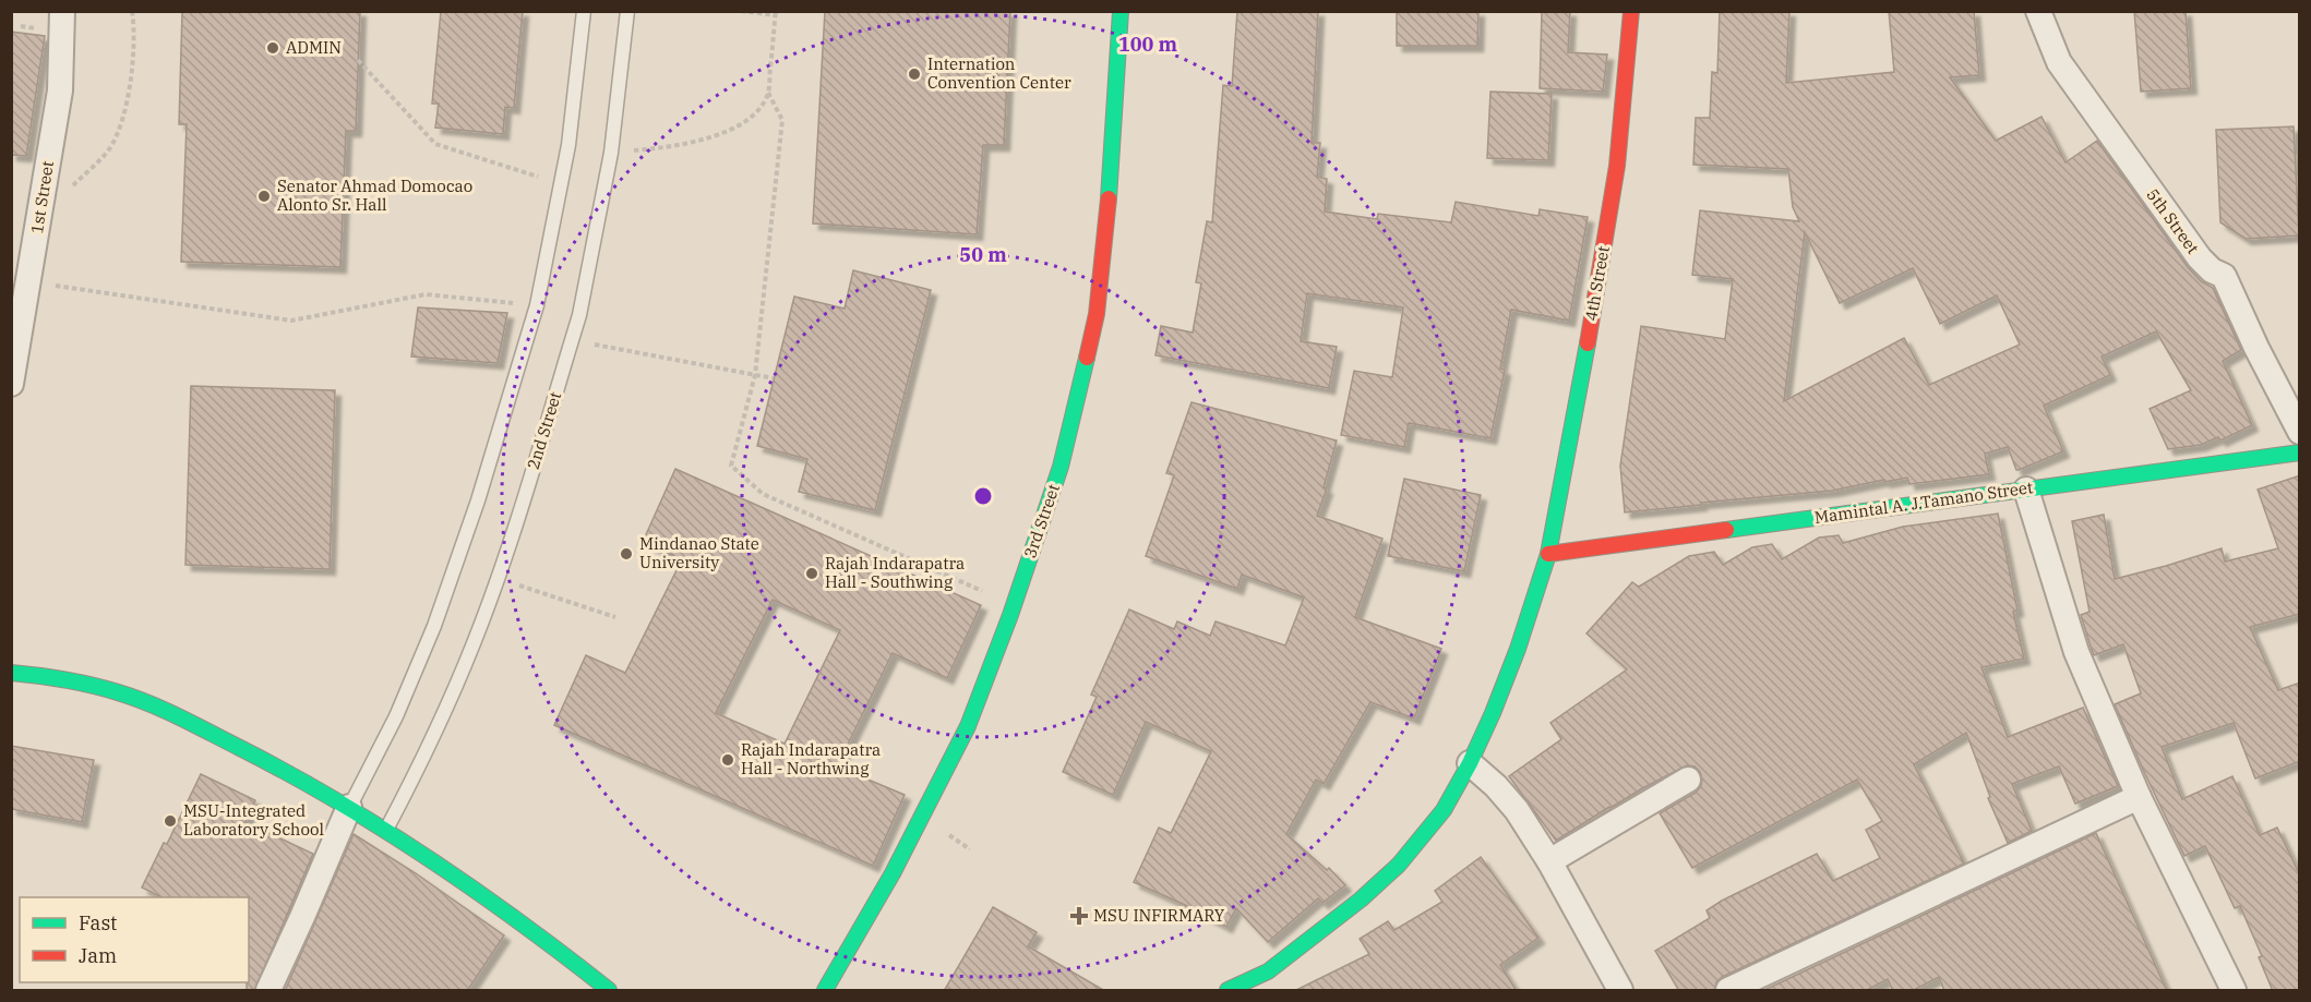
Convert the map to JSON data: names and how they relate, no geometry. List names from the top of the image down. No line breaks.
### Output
{"streets":{"street":["1st Street","5th Street","4th Street","Mamintal A. J.Tamano Street","3rd Street"],"lane":["2nd Street"]},"crossings":[["4th Street","Mamintal A. J.Tamano Street"]],"places":{"other":["ADMIN","Internation Convention Center","Senator Ahmad Domocao Alonto Sr. Hall","Mindanao State University","Rajah Indarapatra Hall - Southwing","Rajah Indarapatra Hall - Northwing","MSU-Integrated Laboratory School"],"health":["MSU INFIRMARY"]},"legend":["Fast","Jam"],"rings":["100 m","50 m"]}
